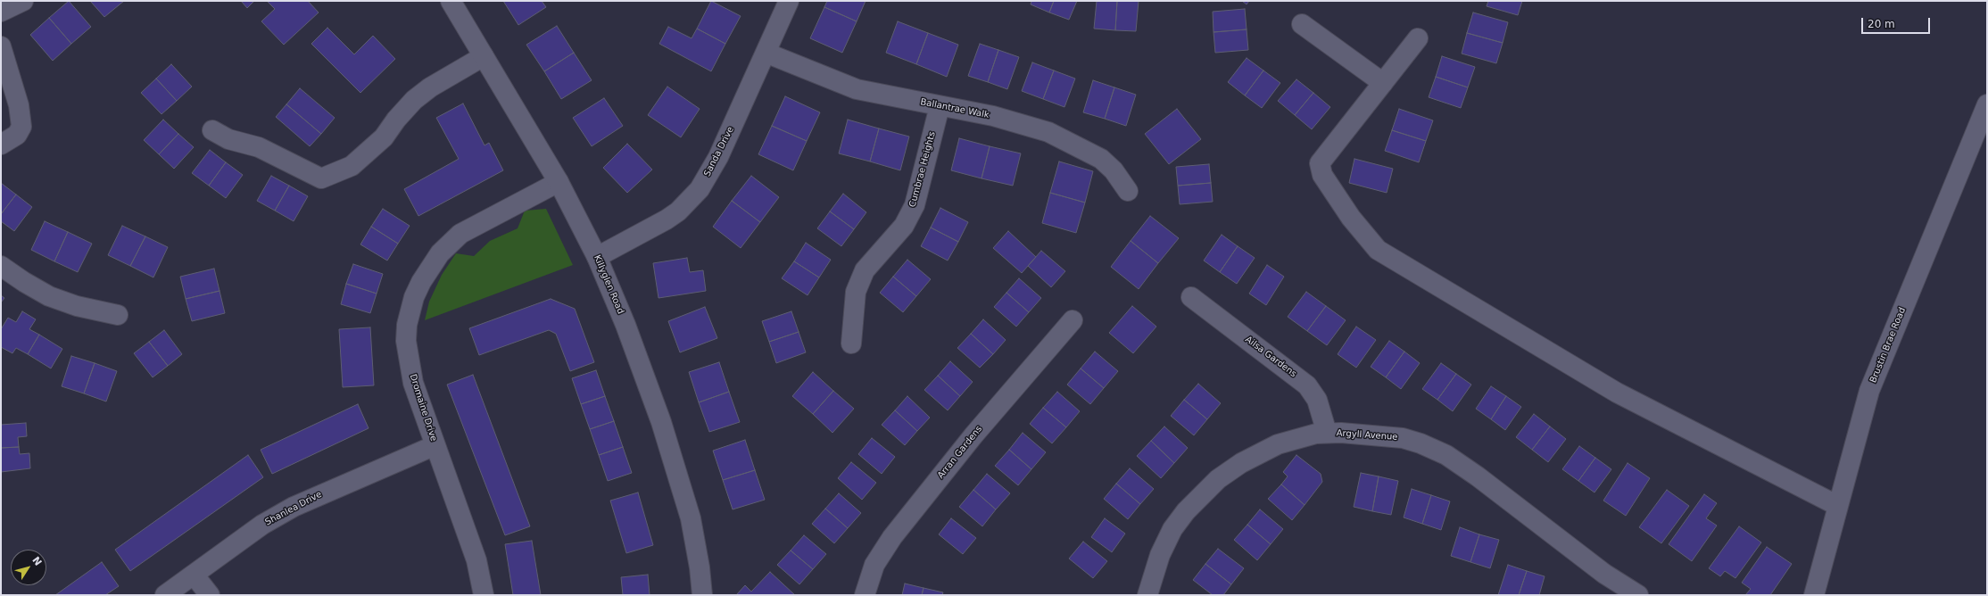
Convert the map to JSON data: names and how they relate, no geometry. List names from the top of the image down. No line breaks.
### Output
{"streets":{"street":["Ballantrae Walk","Sanda Drive","Cumbrae Heights","Killyglen Road","Brustin Brae Road","Ailsa Gardens","Dromaine Drive","Argyll Avenue","Arran Gardens","Shanlea Drive"]},"crossings":[["Ballantrae Walk","Sanda Drive"],["Ballantrae Walk","Cumbrae Heights"],["Sanda Drive","Killyglen Road"],["Killyglen Road","Dromaine Drive"],["Ailsa Gardens","Argyll Avenue"],["Dromaine Drive","Shanlea Drive"]],"scale_bar":"20 m","north":"top right"}
